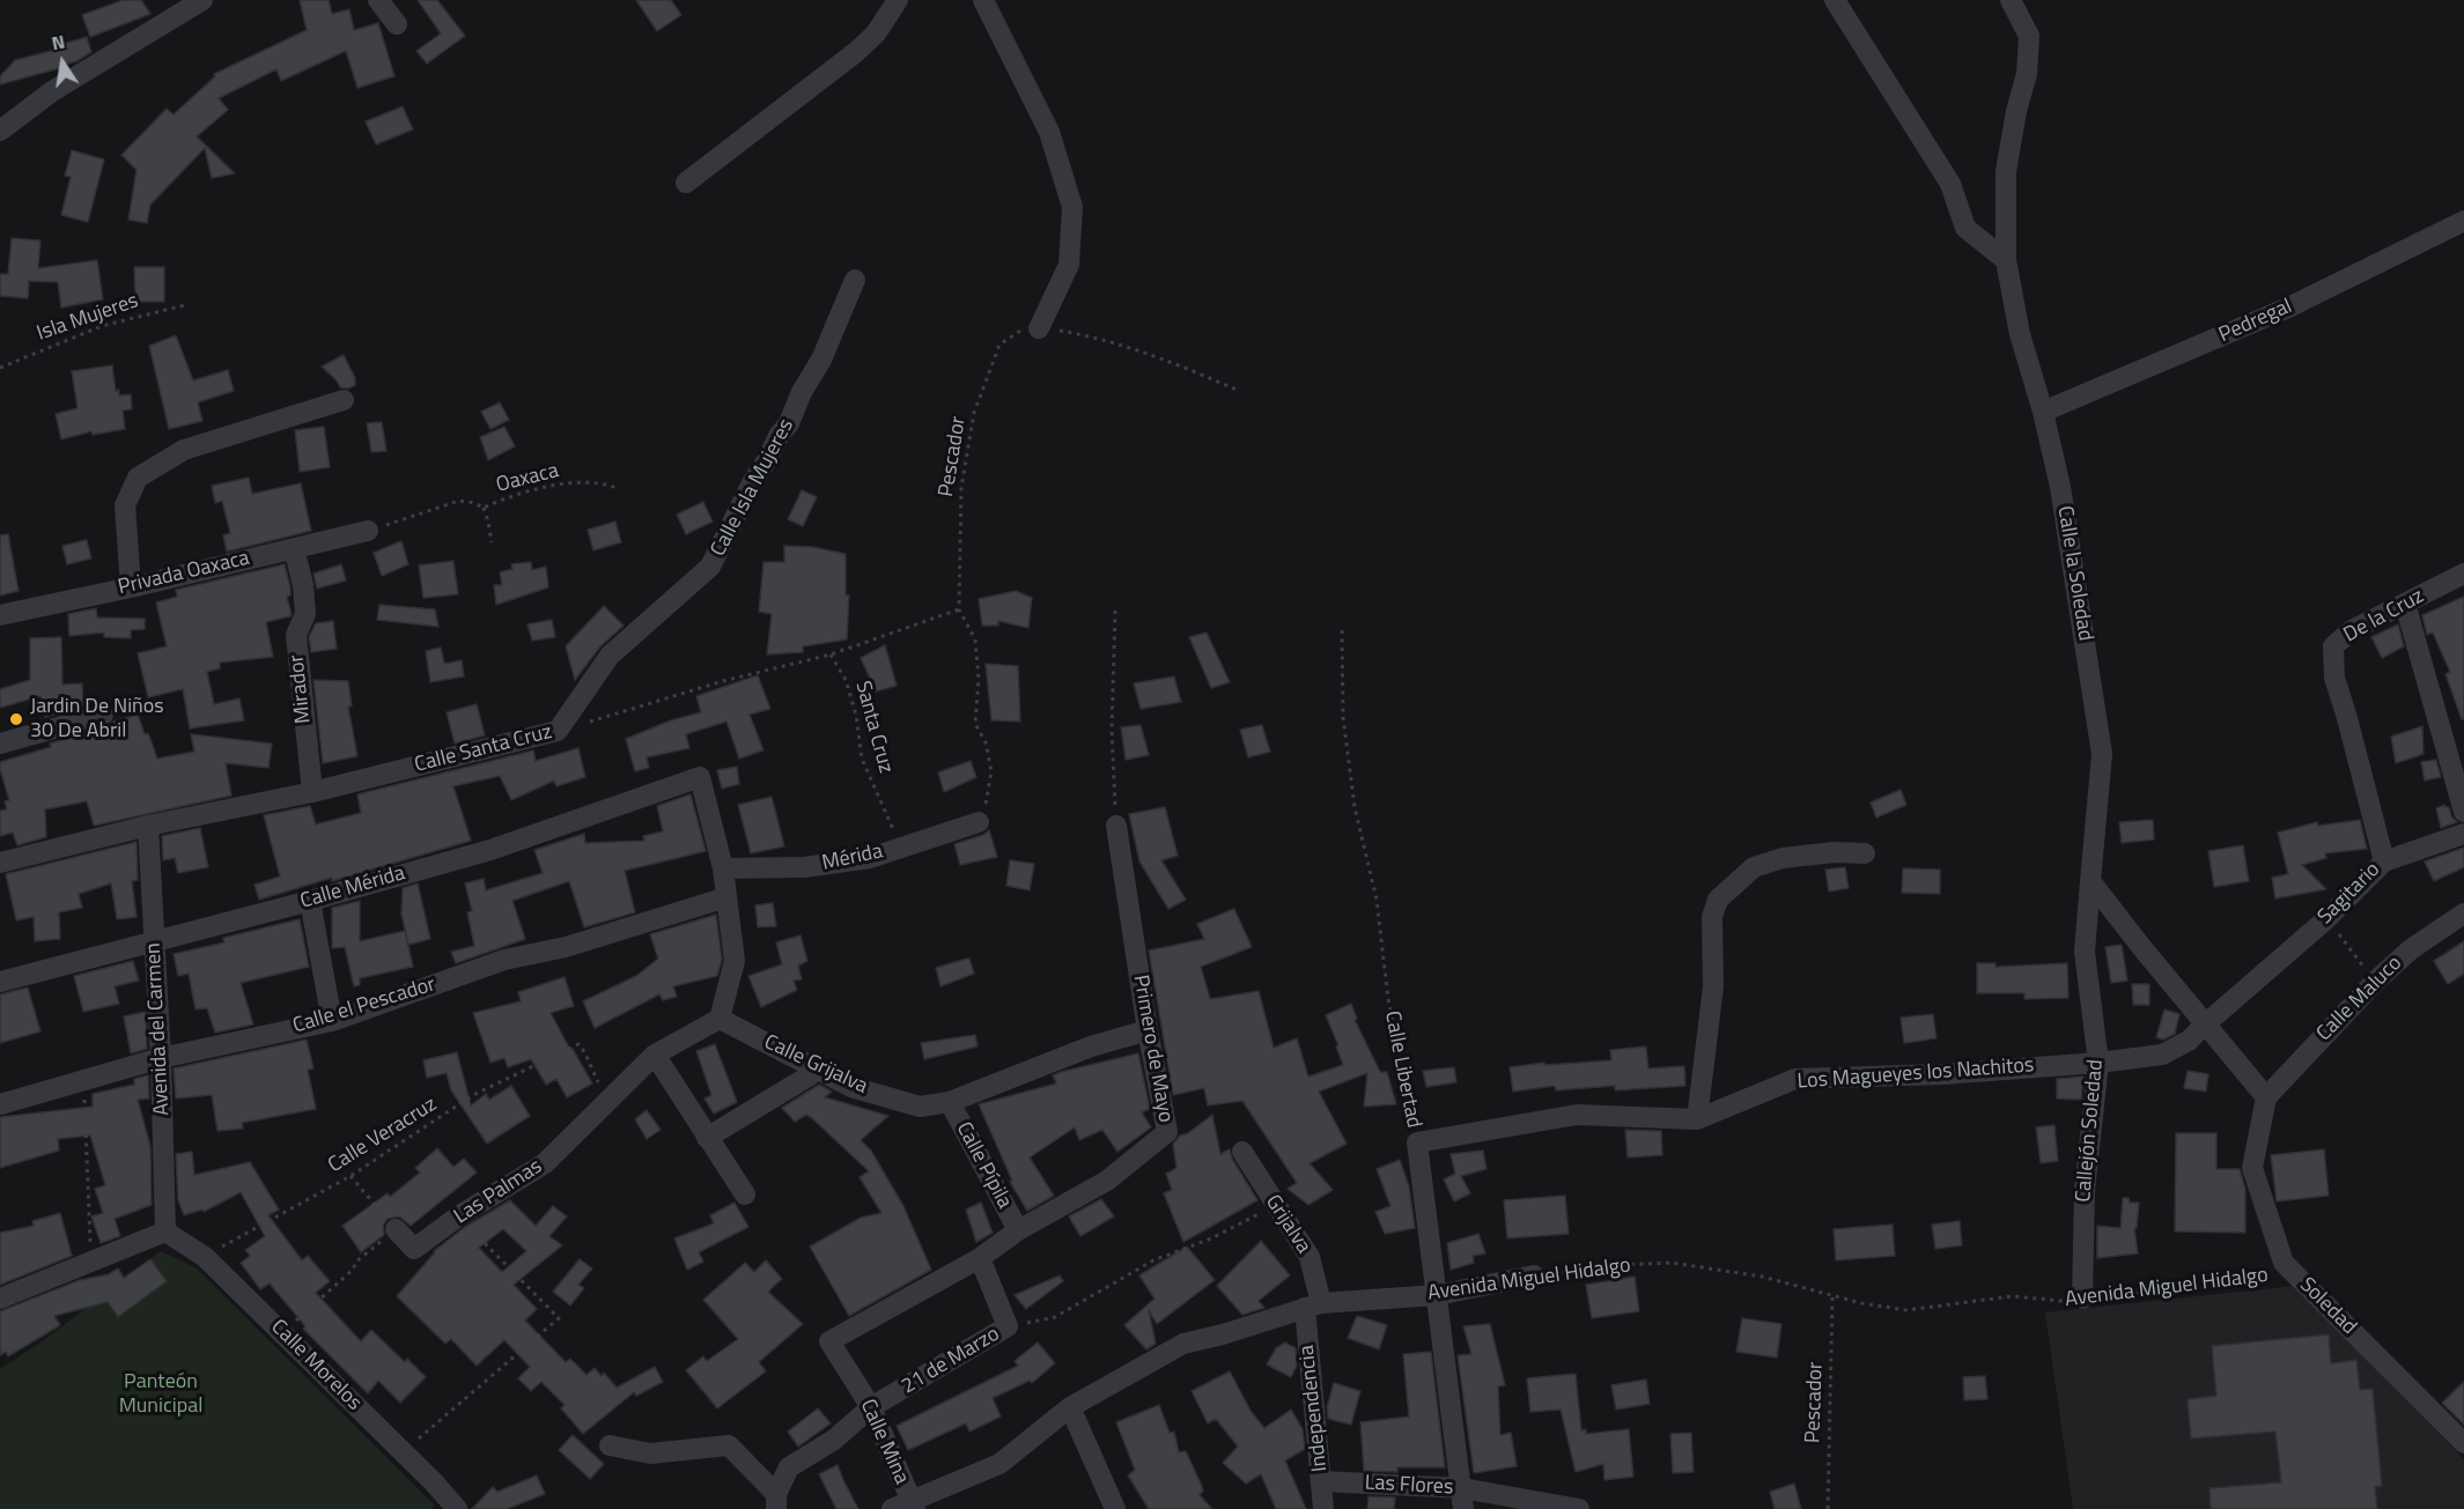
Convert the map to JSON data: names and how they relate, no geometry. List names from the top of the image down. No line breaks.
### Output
{"streets":{"street":["Pedregal","Calle Isla Mujeres","Privada Oaxaca","Calle la Soledad","De la Cruz","Mirador","Calle Santa Cruz","Mérida","Calle Mérida","Sagitario","Calle Maluco","Calle el Pescador","Avenida del Carmen","Primero de Mayo","Calle Grijalva","Calle Libertad","Los Magueyes los Nachitos","Callejón Soledad","Calle Pípila","Las Palmas","Grijalva","Avenida Miguel Hidalgo","Soledad","21 de Marzo","Calle Morelos","Independencia","Calle Mina","Las Flores"],"path":["Isla Mujeres","Pescador","Oaxaca","Santa Cruz","Calle Veracruz"]},"crossings":[["Pedregal","Calle la Soledad"],["Pescador","Calle Santa Cruz"],["Pescador","Mérida"],["Pescador","Avenida Miguel Hidalgo"],["Oaxaca","Privada Oaxaca"],["Calle Isla Mujeres","Calle Santa Cruz"],["Privada Oaxaca","Mirador"],["Calle la Soledad","Callejón Soledad"],["De la Cruz","Sagitario"],["Mirador","Calle Santa Cruz"],["Santa Cruz","Calle Santa Cruz"],["Santa Cruz","Mérida"],["Calle Santa Cruz","Avenida del Carmen"],["Mérida","Calle Mérida"],["Calle Mérida","Avenida del Carmen"],["Sagitario","Los Magueyes los Nachitos"],["Calle Maluco","Soledad"],["Calle el Pescador","Avenida del Carmen"],["Avenida del Carmen","Calle Morelos"],["Primero de Mayo","Calle Grijalva"],["Primero de Mayo","Calle Pípila"],["Primero de Mayo","Calle Mina"],["Calle Grijalva","Calle Pípila"],["Calle Grijalva","Las Palmas"],["Calle Libertad","Los Magueyes los Nachitos"],["Calle Libertad","Avenida Miguel Hidalgo"],["Calle Libertad","Las Flores"],["Los Magueyes los Nachitos","Callejón Soledad"],["Callejón Soledad","Avenida Miguel Hidalgo"],["Calle Veracruz","Las Palmas"],["Calle Veracruz","Calle Morelos"],["Grijalva","Avenida Miguel Hidalgo"],["Grijalva","21 de Marzo"],["Grijalva","Independencia"],["Avenida Miguel Hidalgo","Soledad"],["Avenida Miguel Hidalgo","Independencia"],["Avenida Miguel Hidalgo","Calle Mina"],["21 de Marzo","Calle Mina"],["Independencia","Las Flores"]],"parks":["Panteón Municipal"],"places":["Jardin De Niños 30 De Abril"],"north":"top"}
